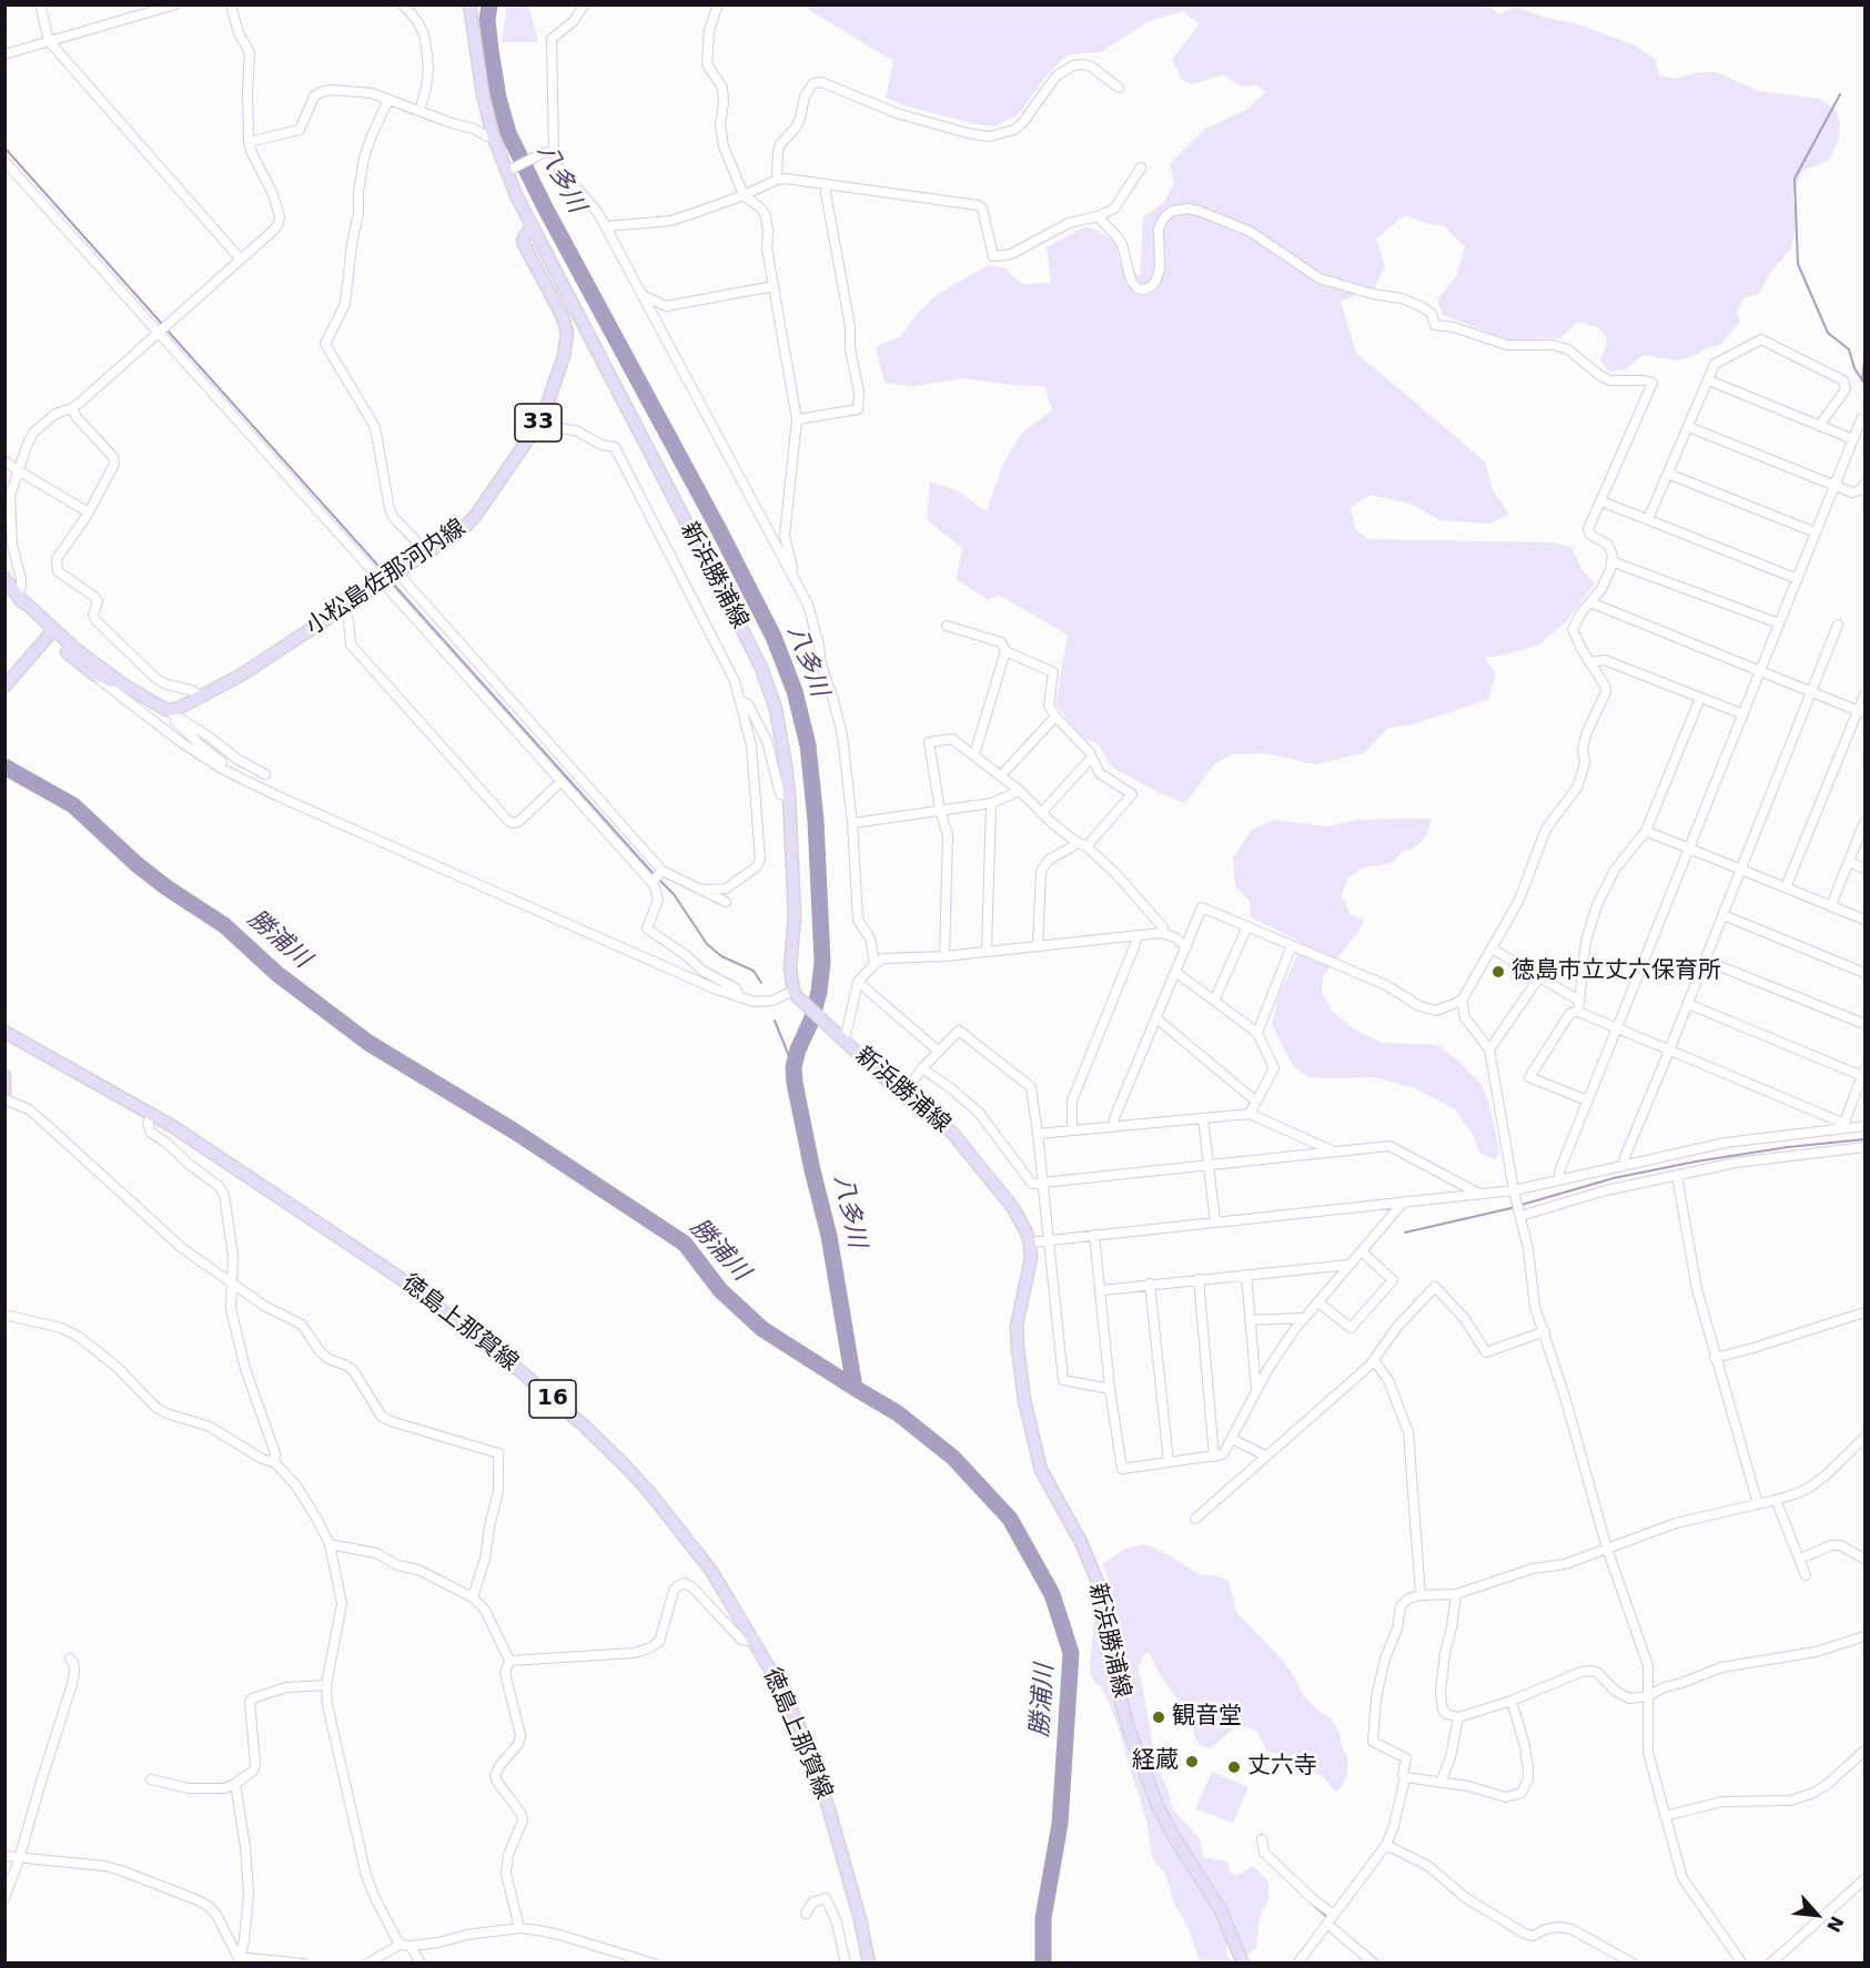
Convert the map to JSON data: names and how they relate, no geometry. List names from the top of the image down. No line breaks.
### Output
{"streets":{"main road":["33","新浜勝浦線","小松島佐那河内線","徳島上那賀線","16"]},"crossings":[["新浜勝浦線","小松島佐那河内線"]],"water":["八多川","勝浦川"],"places":["徳島市立丈六保育所","観音堂","経蔵","丈六寺"],"north":"bottom right"}
